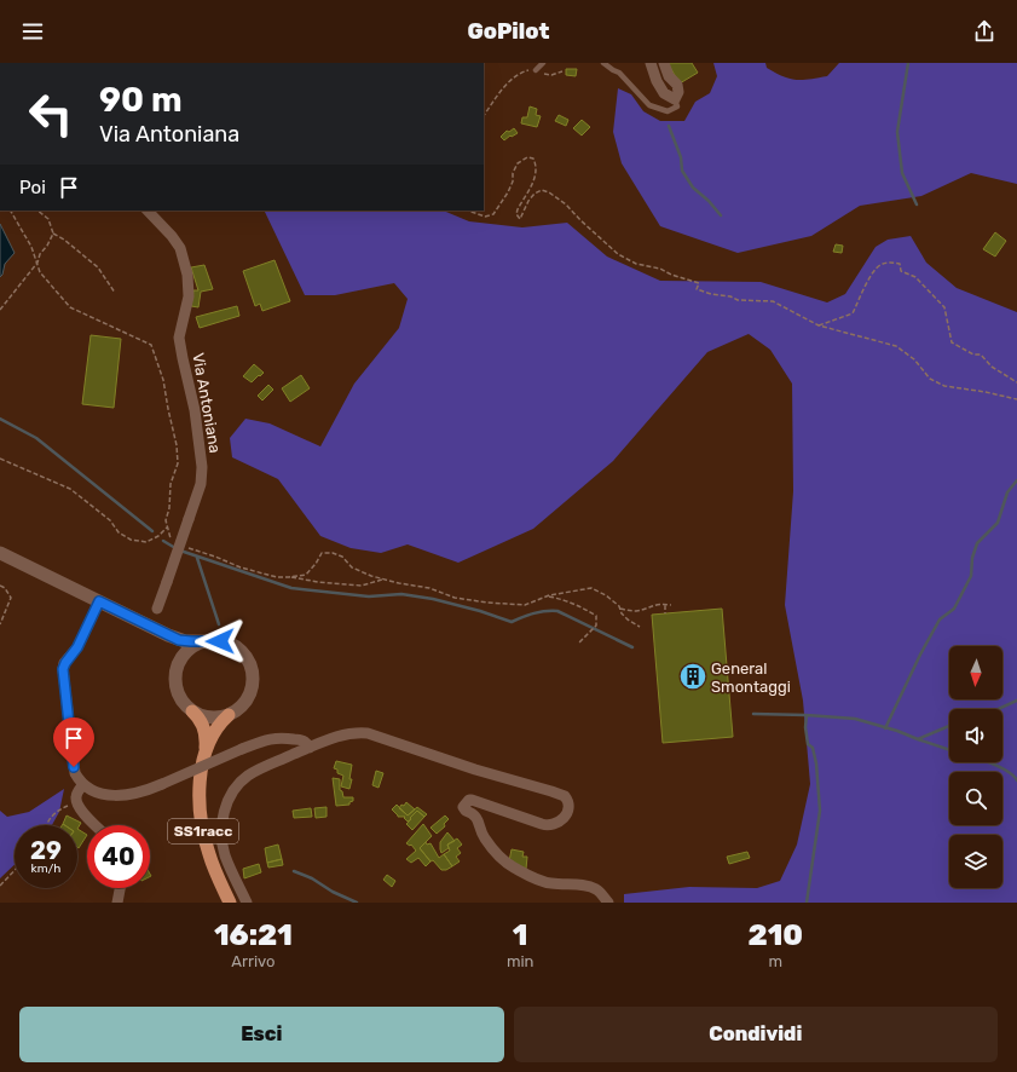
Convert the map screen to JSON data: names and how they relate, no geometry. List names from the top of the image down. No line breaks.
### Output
{"streets":{"main road":["SS1racc"],"street":["Via Antoniana"]},"places":{"building":["General Smontaggi"]},"north":"bottom","page":{"header":"GoPilot","turn":["90 m","Via Antoniana"],"then":"Poi","speed":"29 km/h","limit":"40","eta":["16:21","Arrivo","1","min","210","m"],"buttons":["Esci","Condividi"]}}
